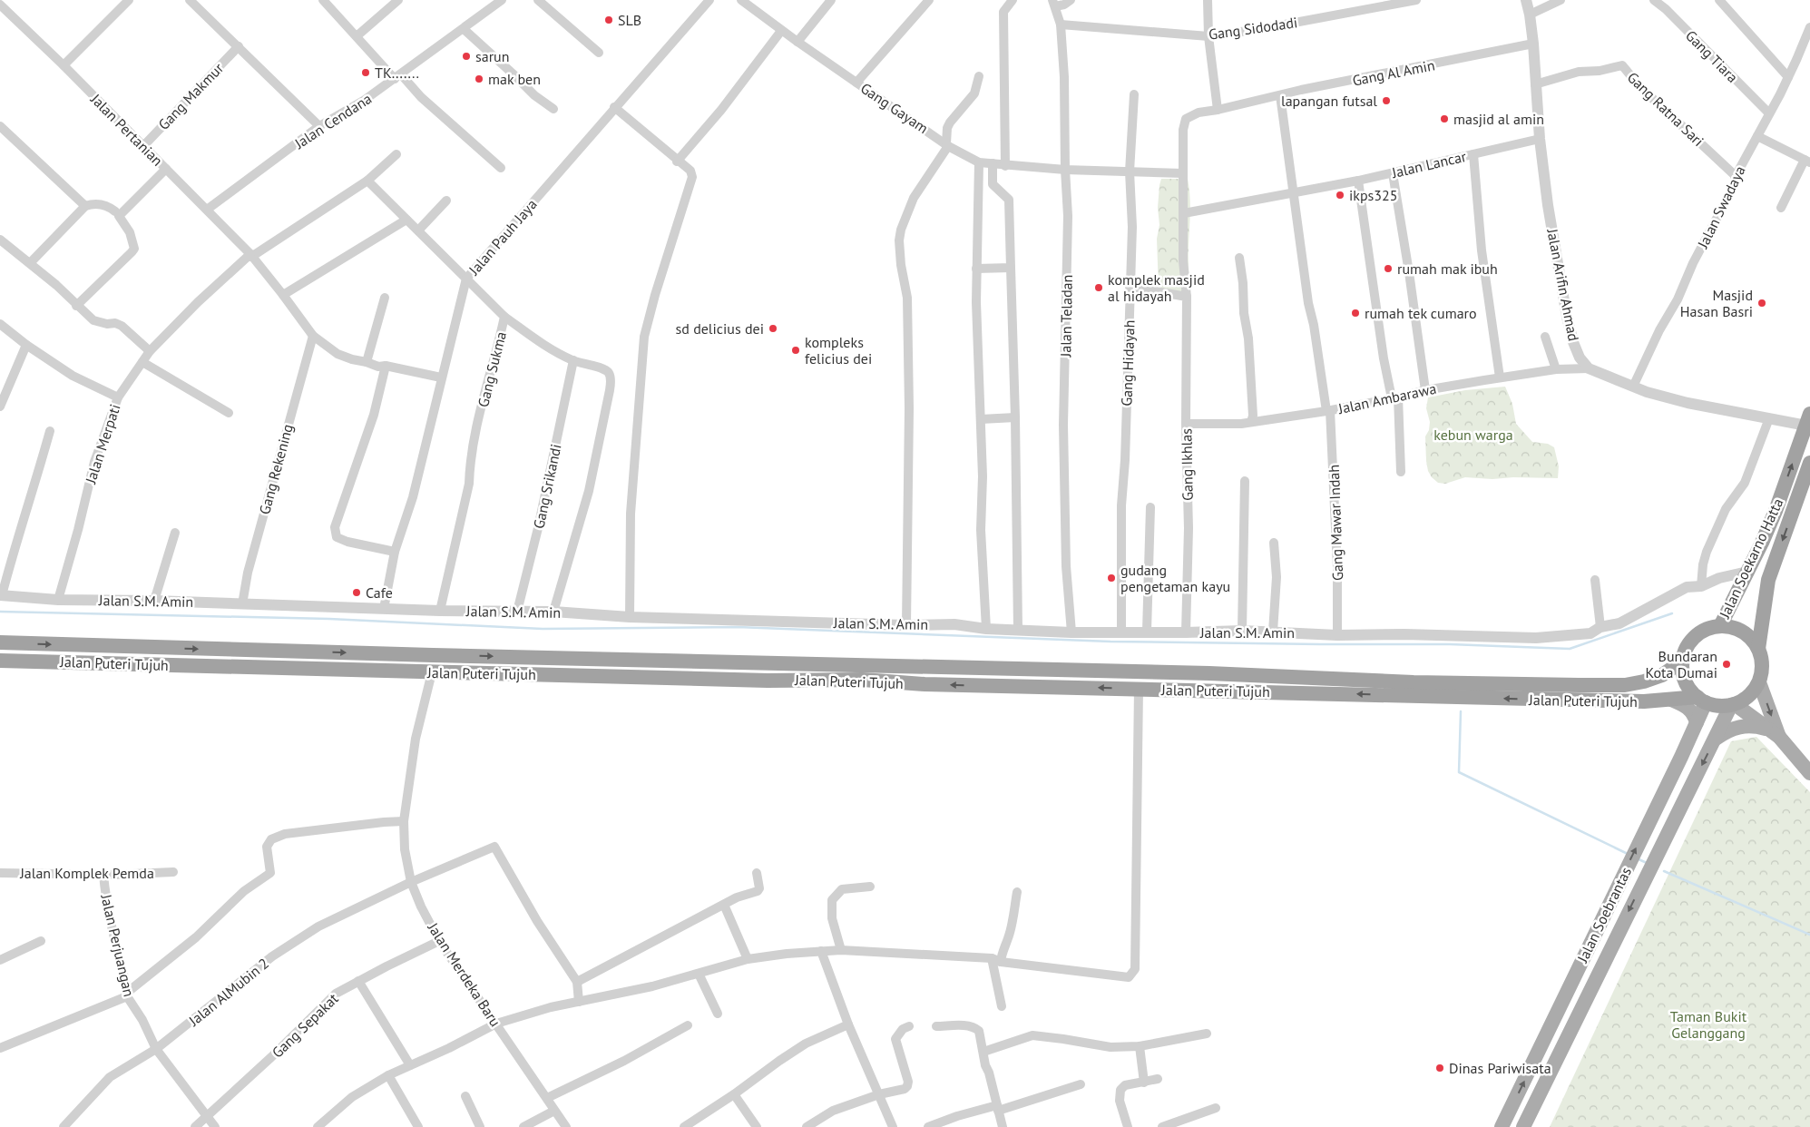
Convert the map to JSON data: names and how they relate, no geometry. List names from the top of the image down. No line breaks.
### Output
{"streets":{"highway":["Jalan Soekarno Hatta","Jalan Puteri Tujuh"],"main road":["Jalan Soebrantas"],"street":["Gang Sidodadi","Gang Tiara","Gang Al Amin","Gang Makmur","Gang Gayam","Gang Ratna Sari","Jalan Cendana","Jalan Pertanian","Jalan Lancar","Jalan Swadaya","Jalan Pauh Jaya","Jalan Arifin Ahmad","Jalan Teladan","Gang Hidayah","Gang Sukma","Jalan Ambarawa","Jalan Merpati","Gang Ikhlas","Gang Rekening","Gang Srikandi","Gang Mawar Indah","Jalan S.M. Amin","Jalan Komplek Pemda","Jalan Perjuangan","Jalan Merdeka Baru","Jalan AlMubin 2","Gang Sepakat"]},"crossings":[["Gang Sidodadi","Jalan Teladan"],["Gang Tiara","Jalan Swadaya"],["Gang Al Amin","Jalan Arifin Ahmad"],["Gang Al Amin","Gang Ikhlas"],["Gang Al Amin","Gang Mawar Indah"],["Gang Makmur","Jalan Pertanian"],["Gang Gayam","Jalan Teladan"],["Gang Gayam","Gang Hidayah"],["Gang Gayam","Gang Ikhlas"],["Gang Ratna Sari","Jalan Swadaya"],["Gang Ratna Sari","Jalan Arifin Ahmad"],["Jalan Cendana","Jalan Pertanian"],["Jalan Pertanian","Jalan Pauh Jaya"],["Jalan Pertanian","Jalan Merpati"],["Jalan Pertanian","Gang Rekening"],["Jalan Lancar","Jalan Arifin Ahmad"],["Jalan Lancar","Gang Ikhlas"],["Jalan Lancar","Gang Mawar Indah"],["Jalan Pauh Jaya","Gang Sukma"],["Jalan Pauh Jaya","Jalan S.M. Amin"],["Jalan Arifin Ahmad","Jalan Ambarawa"],["Jalan Teladan","Jalan S.M. Amin"],["Gang Hidayah","Jalan S.M. Amin"],["Gang Sukma","Jalan Merpati"],["Gang Sukma","Jalan S.M. Amin"],["Jalan Ambarawa","Gang Ikhlas"],["Jalan Ambarawa","Gang Mawar Indah"],["Jalan Merpati","Jalan S.M. Amin"],["Gang Ikhlas","Jalan S.M. Amin"],["Gang Rekening","Jalan S.M. Amin"],["Gang Srikandi","Jalan S.M. Amin"],["Gang Mawar Indah","Jalan S.M. Amin"],["Jalan Soekarno Hatta","Jalan S.M. Amin"],["Jalan Soekarno Hatta","Jalan Puteri Tujuh"],["Jalan Soekarno Hatta","Jalan Soebrantas"],["Jalan Puteri Tujuh","Jalan Soebrantas"],["Jalan Puteri Tujuh","Jalan Merdeka Baru"],["Jalan Komplek Pemda","Jalan Perjuangan"],["Jalan Perjuangan","Jalan AlMubin 2"],["Jalan Perjuangan","Gang Sepakat"],["Jalan Merdeka Baru","Jalan AlMubin 2"],["Jalan Merdeka Baru","Gang Sepakat"]],"parks":["kebun warga","Taman Bukit Gelanggang"],"places":["SLB","sarun","TK.......","mak ben","lapangan futsal","masjid al amin","ikps325","rumah mak ibuh","komplek masjid al hidayah","Masjid Hasan Basri","rumah tek cumaro","sd delicius dei","kompleks felicius dei","gudang pengetaman kayu","Cafe","Bundaran Kota Dumai","Dinas Pariwisata"]}
